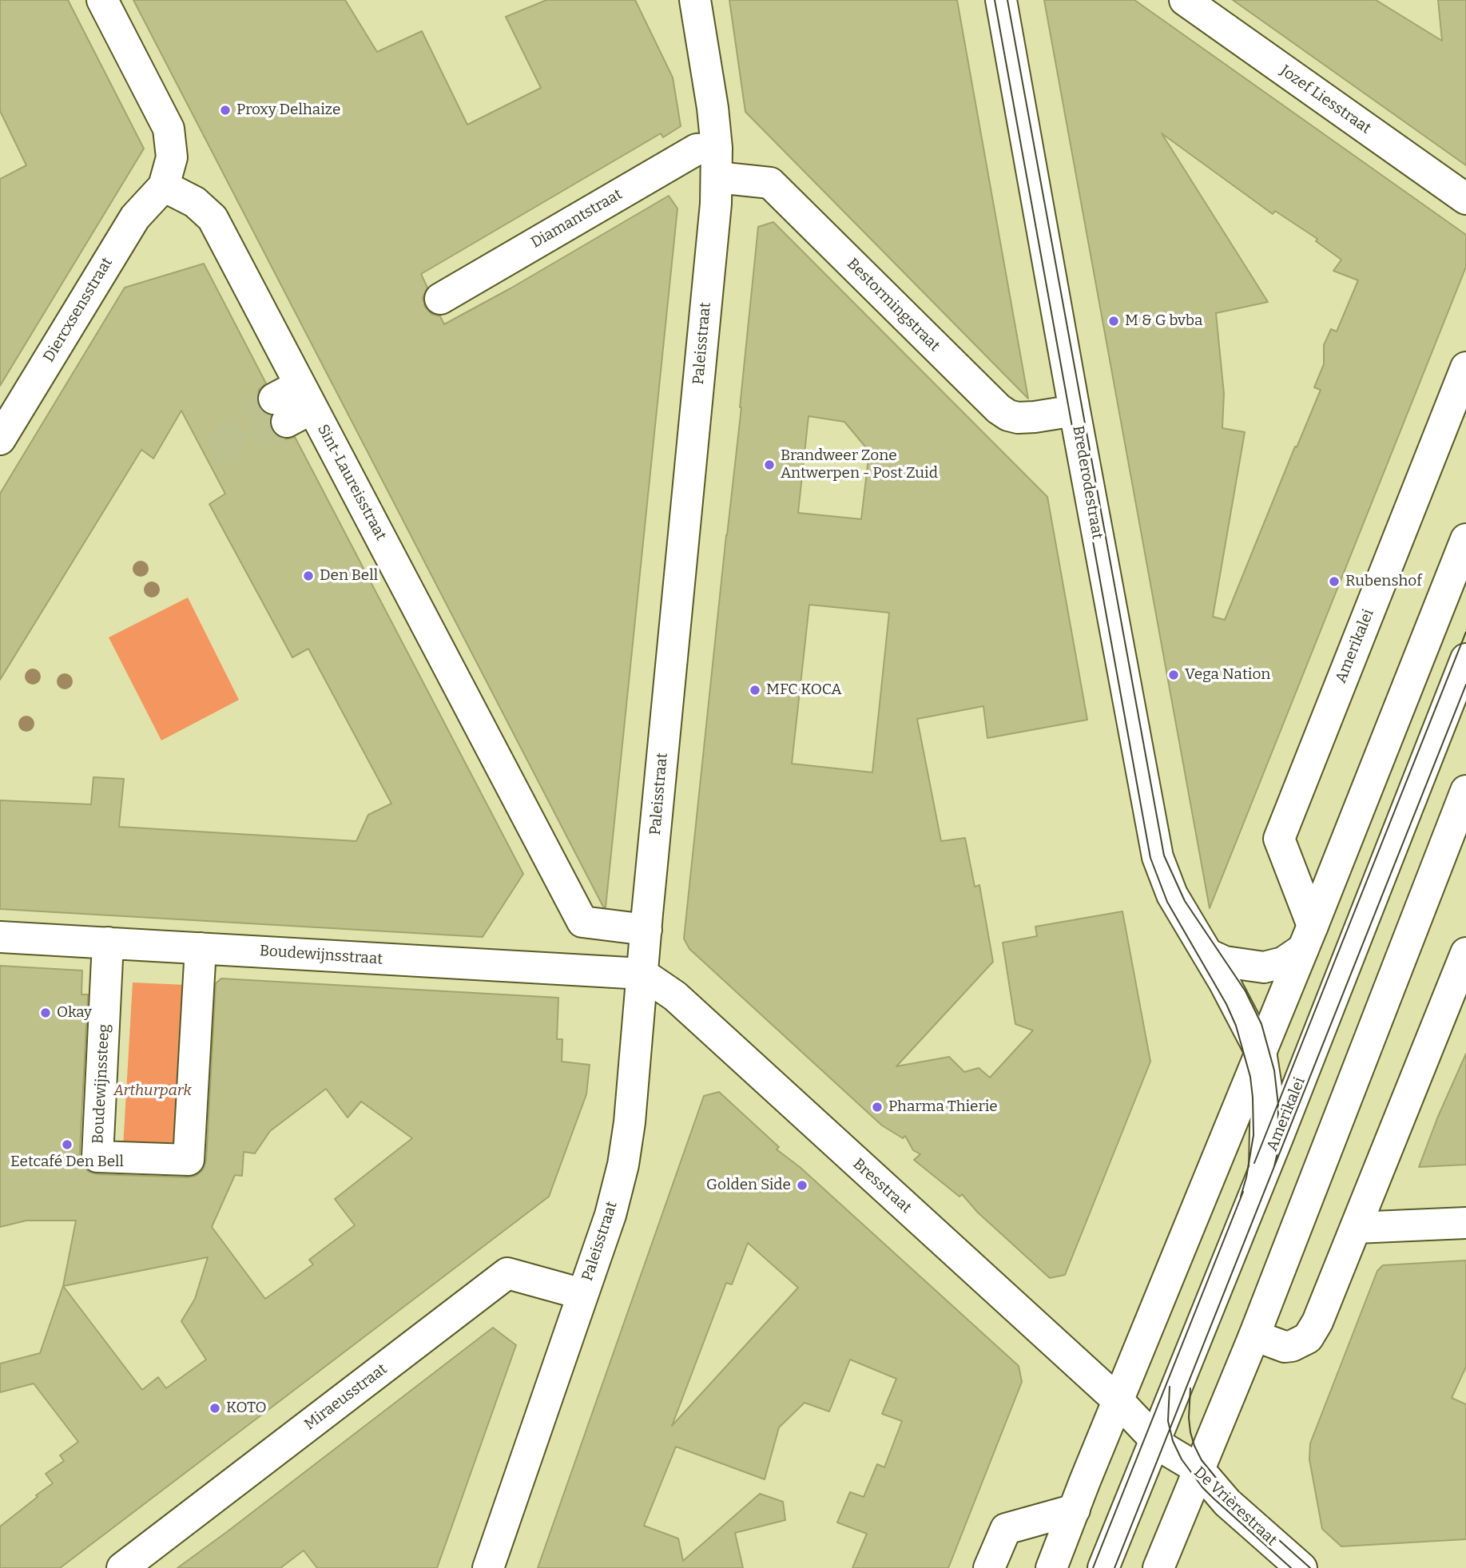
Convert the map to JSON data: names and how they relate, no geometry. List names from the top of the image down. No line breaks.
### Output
{"streets":{"street":["Jozef Liesstraat","Diamantstraat","Bestormingstraat","Diercxsensstraat","Paleisstraat","Sint-Laureisstraat","Brederodestraat","Amerikalei","Boudewijnsstraat","Boudewijnssteeg","Bresstraat","Miraeusstraat","De Vrièrestraat"]},"crossings":[["Diamantstraat","Bestormingstraat"],["Diamantstraat","Paleisstraat"],["Bestormingstraat","Paleisstraat"],["Bestormingstraat","Brederodestraat"],["Diercxsensstraat","Sint-Laureisstraat"],["Paleisstraat","Sint-Laureisstraat"],["Paleisstraat","Boudewijnsstraat"],["Paleisstraat","Bresstraat"],["Paleisstraat","Miraeusstraat"],["Brederodestraat","Amerikalei"],["Amerikalei","De Vrièrestraat"],["Boudewijnsstraat","Boudewijnssteeg"],["Boudewijnsstraat","Bresstraat"],["Bresstraat","De Vrièrestraat"]],"parks":["Arthurpark"],"places":["Proxy Delhaize","M & G bvba","Brandweer Zone Antwerpen - Post Zuid","Den Bell","Rubenshof","Vega Nation","MFC KOCA","Okay","Pharma Thierie","Eetcafé Den Bell","Golden Side","KOTO"]}
